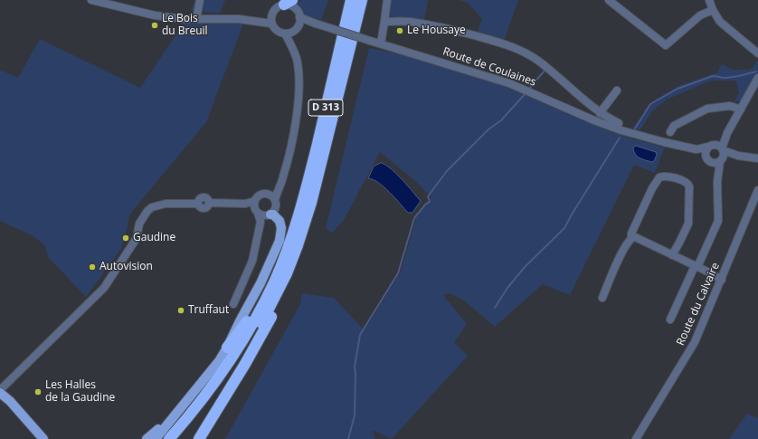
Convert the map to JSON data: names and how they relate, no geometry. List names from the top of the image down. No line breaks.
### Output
{"streets":{"highway":["D 313"],"street":["Route de Coulaines","Route du Calvaire"]},"places":["Le Bois du Breuil","Le Housaye","Gaudine","Autovision","Truffaut","Les Halles de la Gaudine"]}
